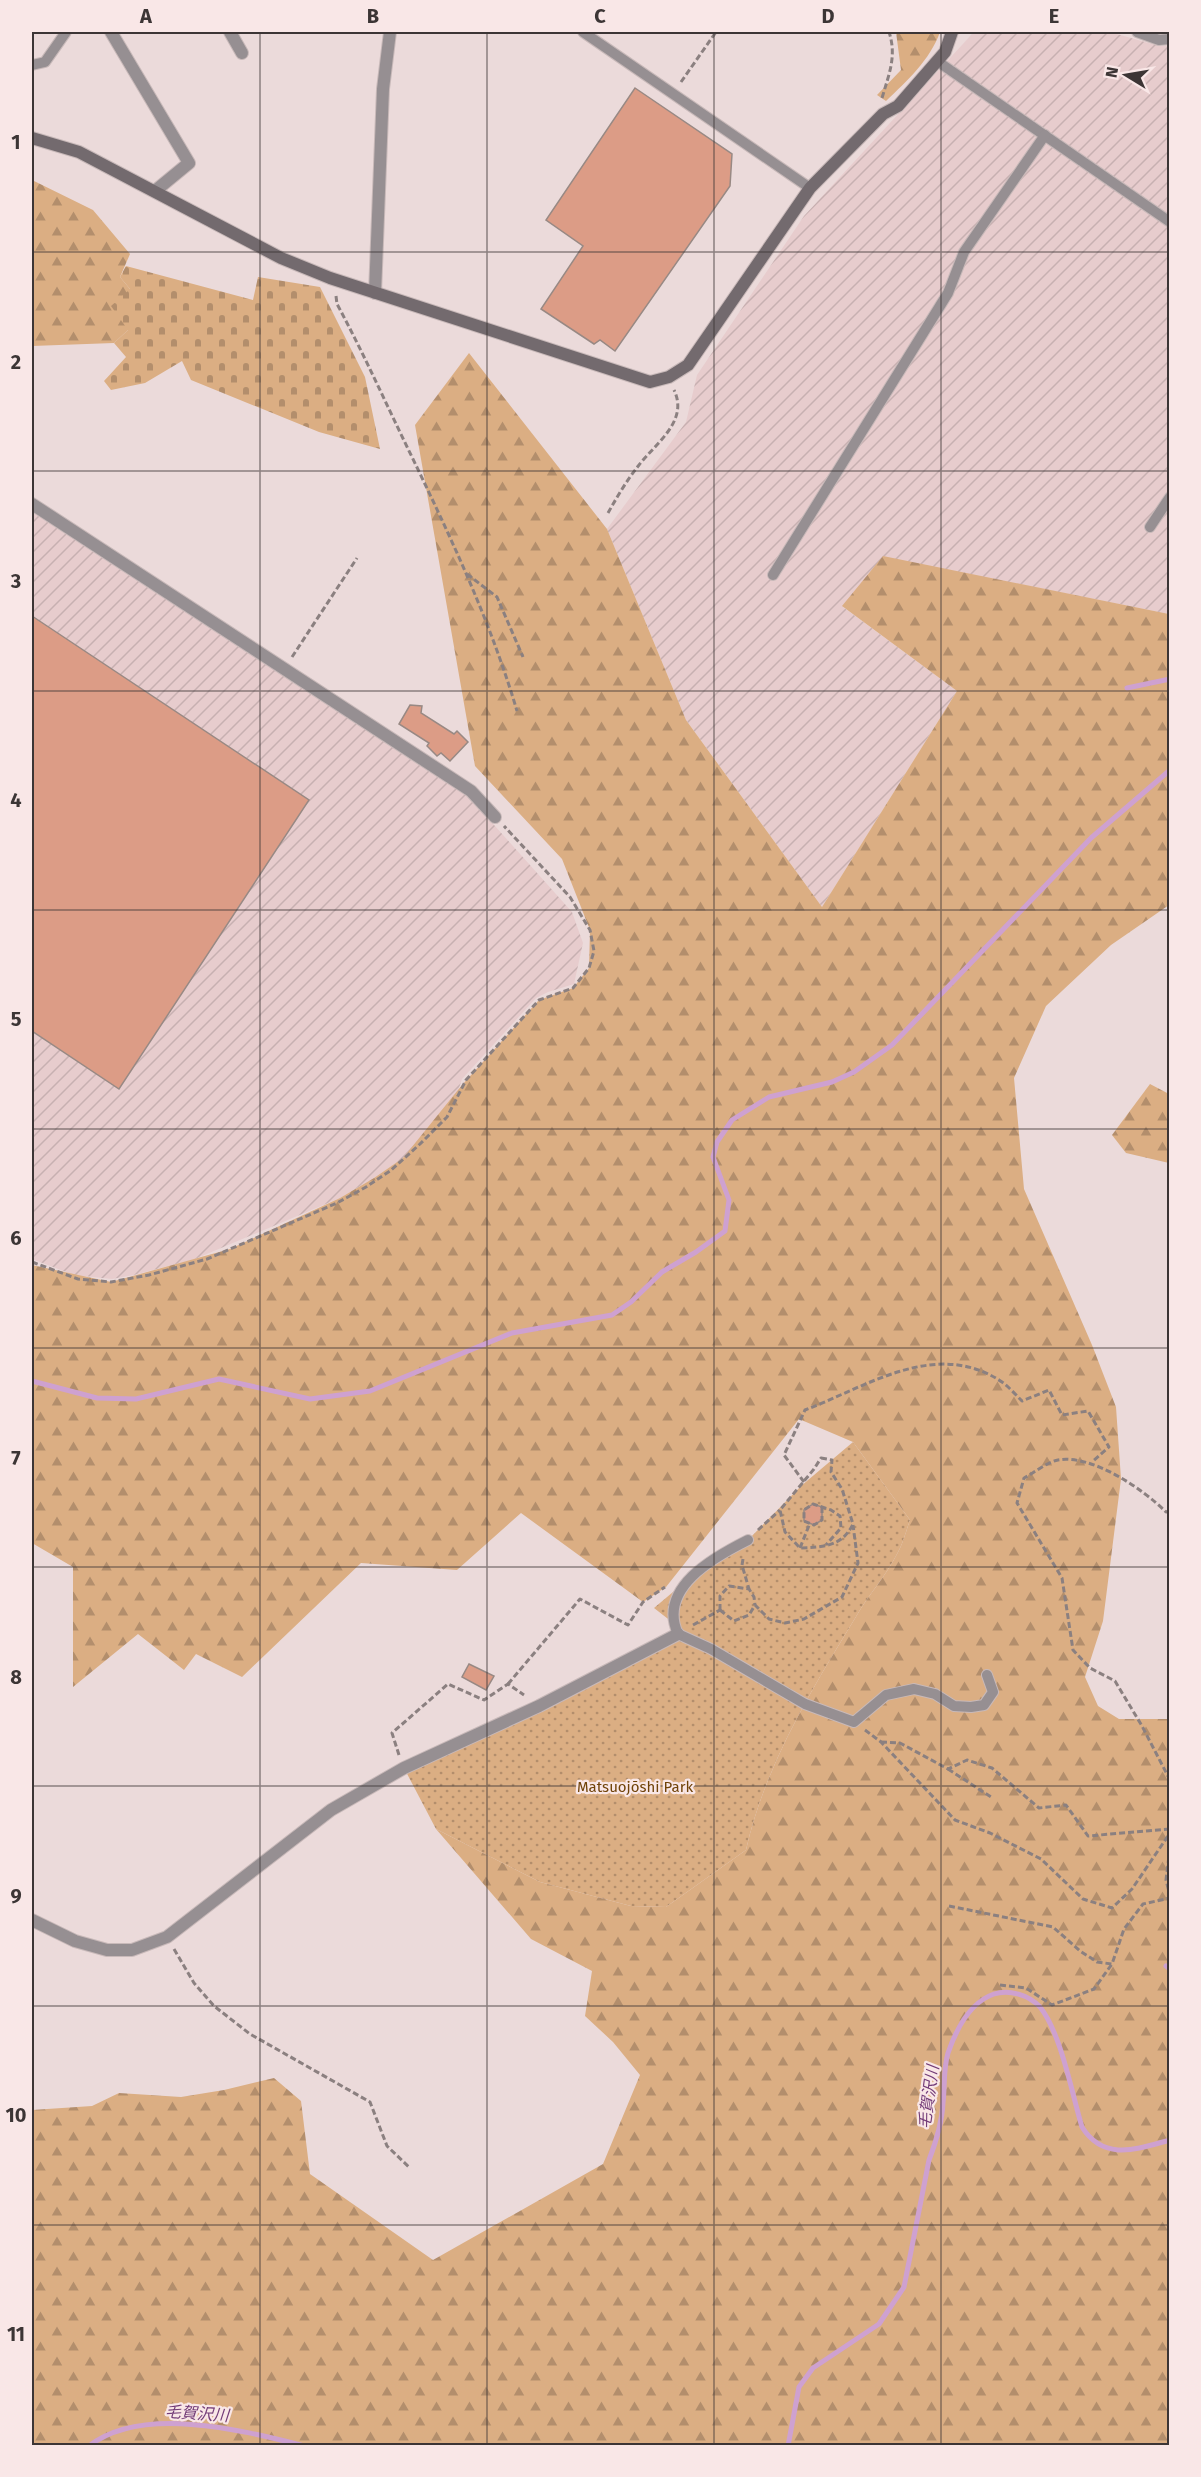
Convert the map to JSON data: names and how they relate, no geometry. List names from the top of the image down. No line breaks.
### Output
{"water":["毛賀沢川"],"parks":["Matsuojōshi Park"],"north":"left","grid":{"columns":["A","B","C","D","E"],"rows":["1","2","3","4","5","6","7","8","9","10","11"]}}
